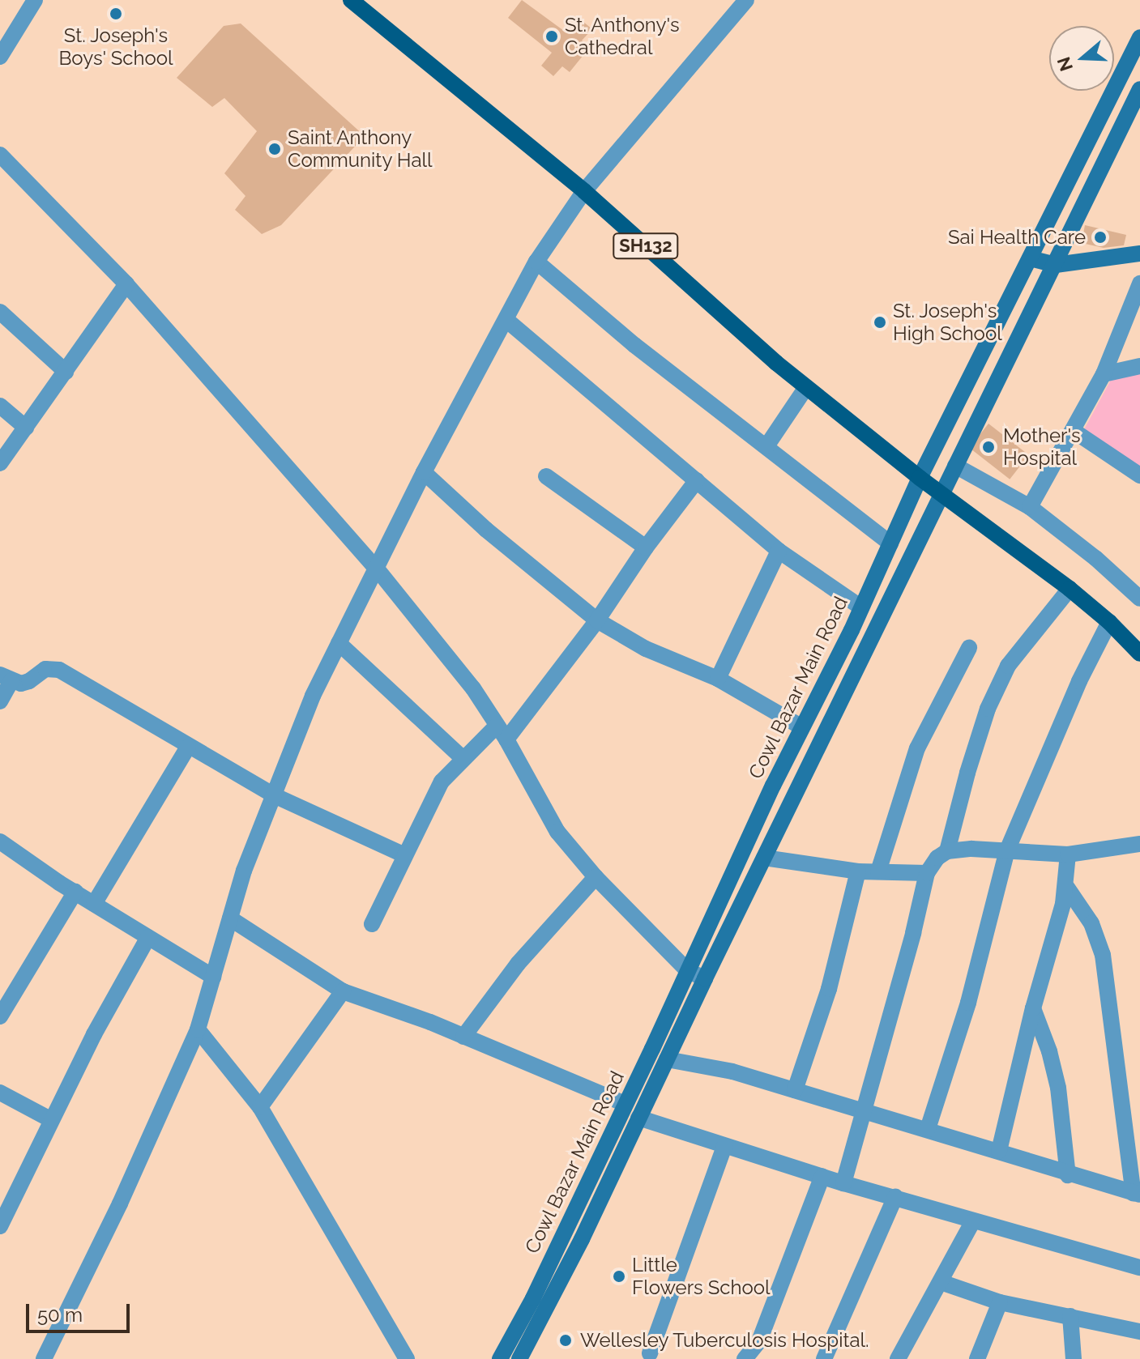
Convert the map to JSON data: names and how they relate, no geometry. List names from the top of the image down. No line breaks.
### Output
{"streets":{"main road":["SH132"],"street":["Cowl Bazar Main Road"]},"crossings":[["SH132","Cowl Bazar Main Road"]],"places":["St. Joseph's Boys' School","St. Anthony's Cathedral","Saint Anthony Community Hall","Sai Health Care","St. Joseph's High School","Mother's Hospital","Little Flowers School","Wellesley Tuberculosis Hospital."],"scale_bar":"50 m","north":"left"}
